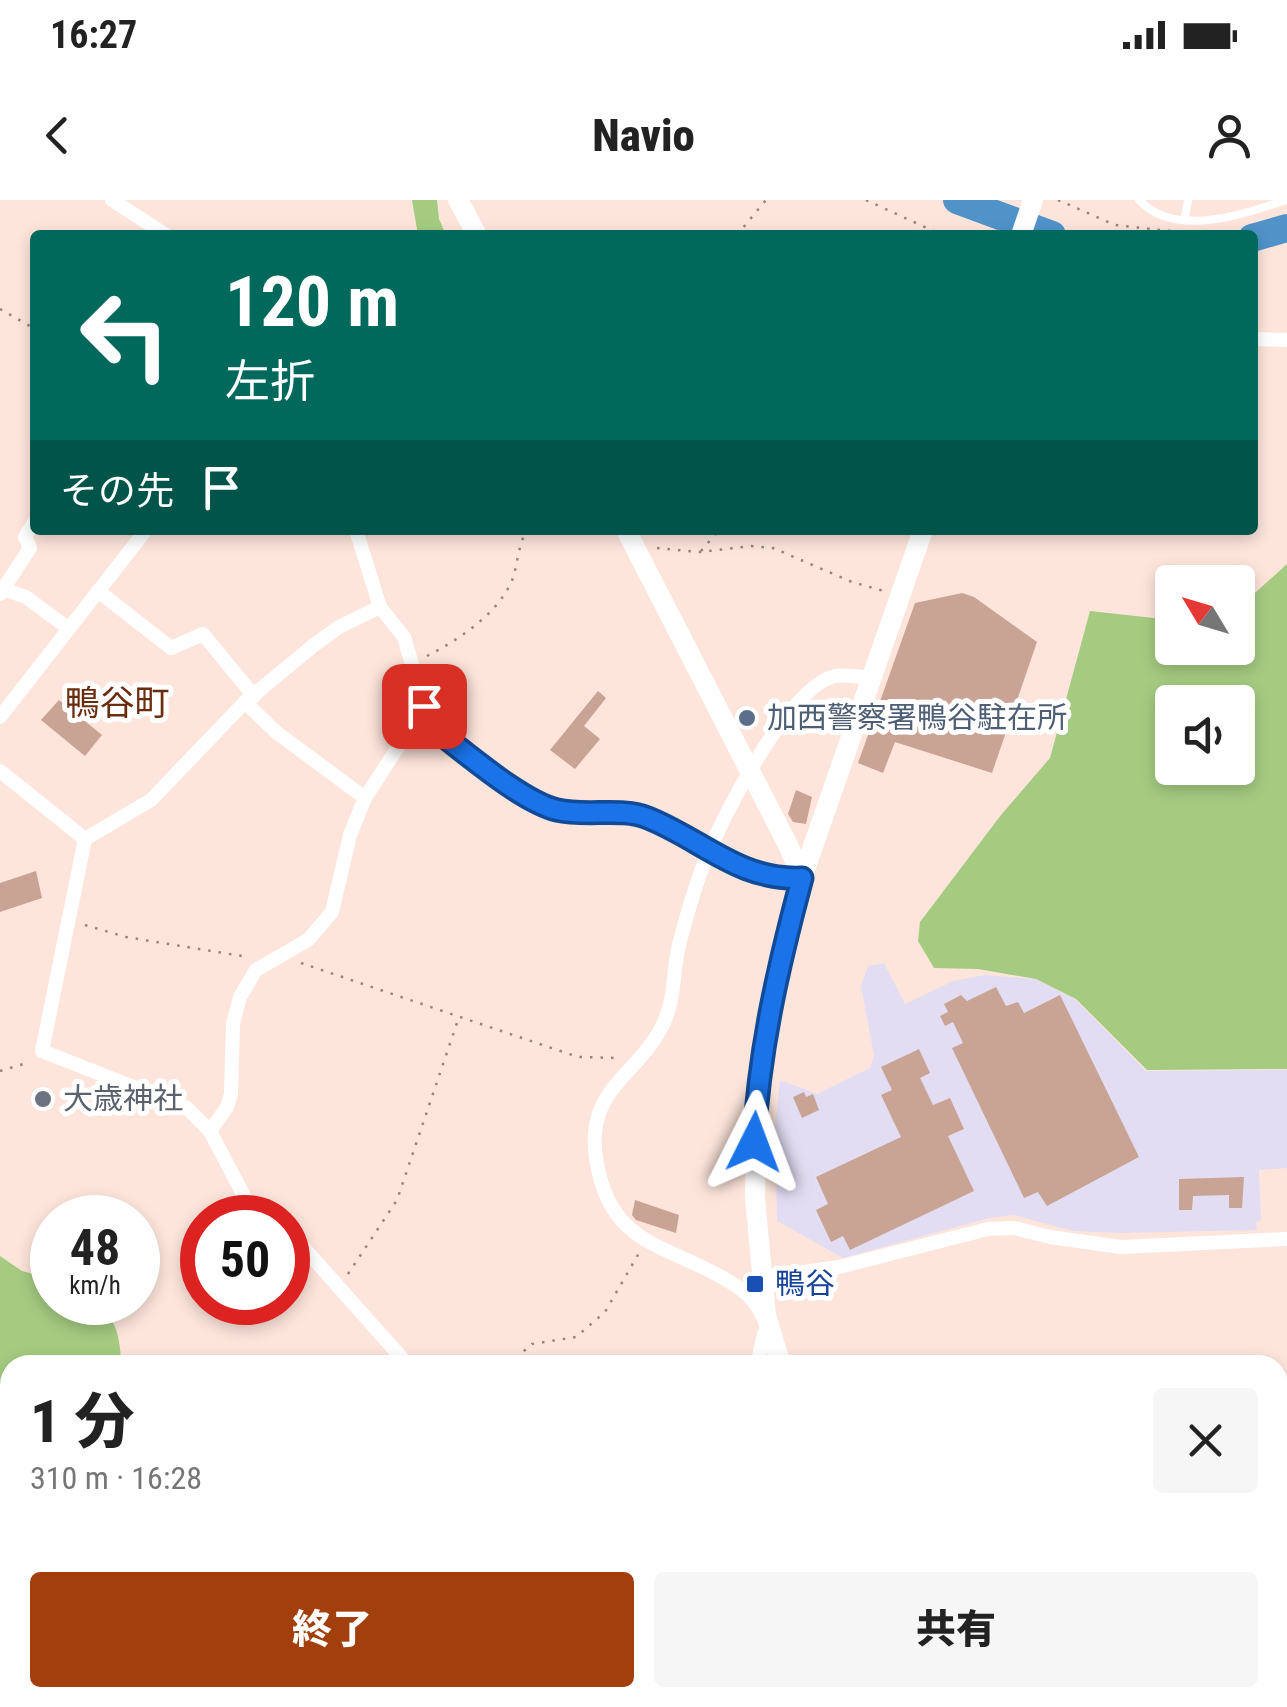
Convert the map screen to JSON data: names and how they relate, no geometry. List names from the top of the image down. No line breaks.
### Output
{"districts":["鴨谷町"],"places":{"other":["加西警察署鴨谷駐在所","大歳神社"],"transit":["鴨谷"]},"north":"top left","page":{"status":"16:27","header":"Navio","turn":["120 m","左折"],"then":"その先","speed":"48 km/h","limit":"50","heading":["1 分","310 m · 16:28"],"buttons":["終了","共有"]}}
